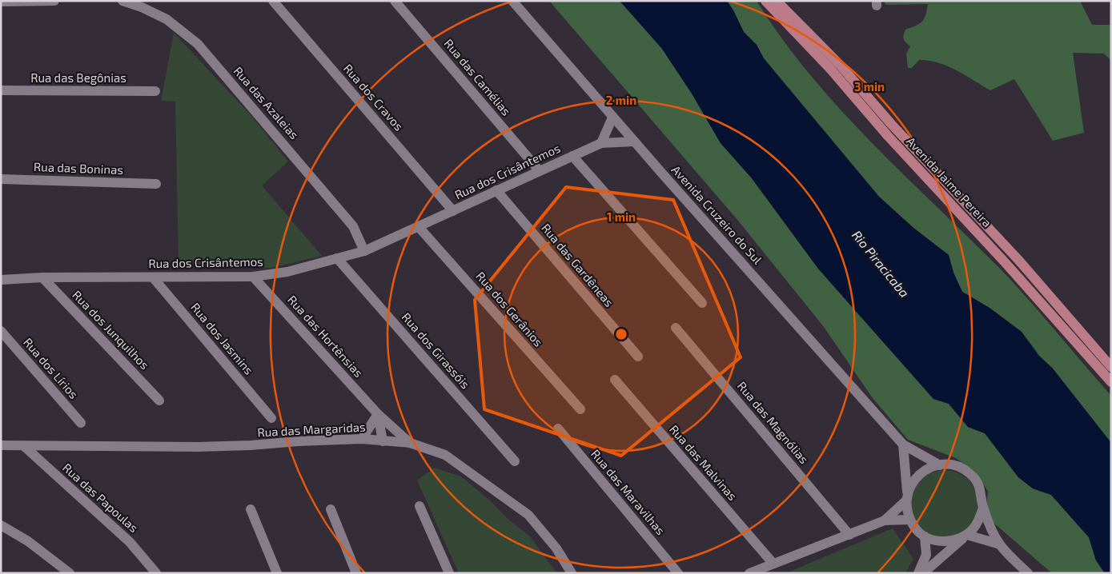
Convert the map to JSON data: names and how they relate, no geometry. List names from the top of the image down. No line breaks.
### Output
{"streets":{"main road":["Avenida Jaime Pereira"],"street":["Rua das Camélias","Rua das Begônias","Rua dos Cravos","Rua das Azaleias","Rua das Boninas","Rua dos Crisântemos","Avenida Cruzeiro do Sul","Rua das Gardêneas","Rua dos Gerânios","Rua dos Junquilhos","Rua das Hortênsias","Rua dos Jasmins","Rua dos Girassóis","Rua dos Lírios","Rua das Magnólias","Rua das Margaridas","Rua das Malvinas","Rua das Maravilhas","Rua das Papoulas"]},"crossings":[["Rua das Camélias","Rua dos Crisântemos"],["Rua dos Cravos","Rua dos Crisântemos"],["Rua das Azaleias","Rua dos Crisântemos"],["Rua dos Crisântemos","Avenida Cruzeiro do Sul"],["Rua dos Crisântemos","Rua das Gardêneas"],["Rua dos Crisântemos","Rua dos Gerânios"],["Rua dos Crisântemos","Rua dos Junquilhos"],["Rua dos Crisântemos","Rua das Hortênsias"],["Rua dos Crisântemos","Rua dos Jasmins"],["Rua dos Crisântemos","Rua dos Girassóis"],["Rua das Hortênsias","Rua das Margaridas"],["Rua das Margaridas","Rua das Papoulas"]],"water":["Rio Piracicaba"],"rings":["3 min","2 min","1 min"]}
